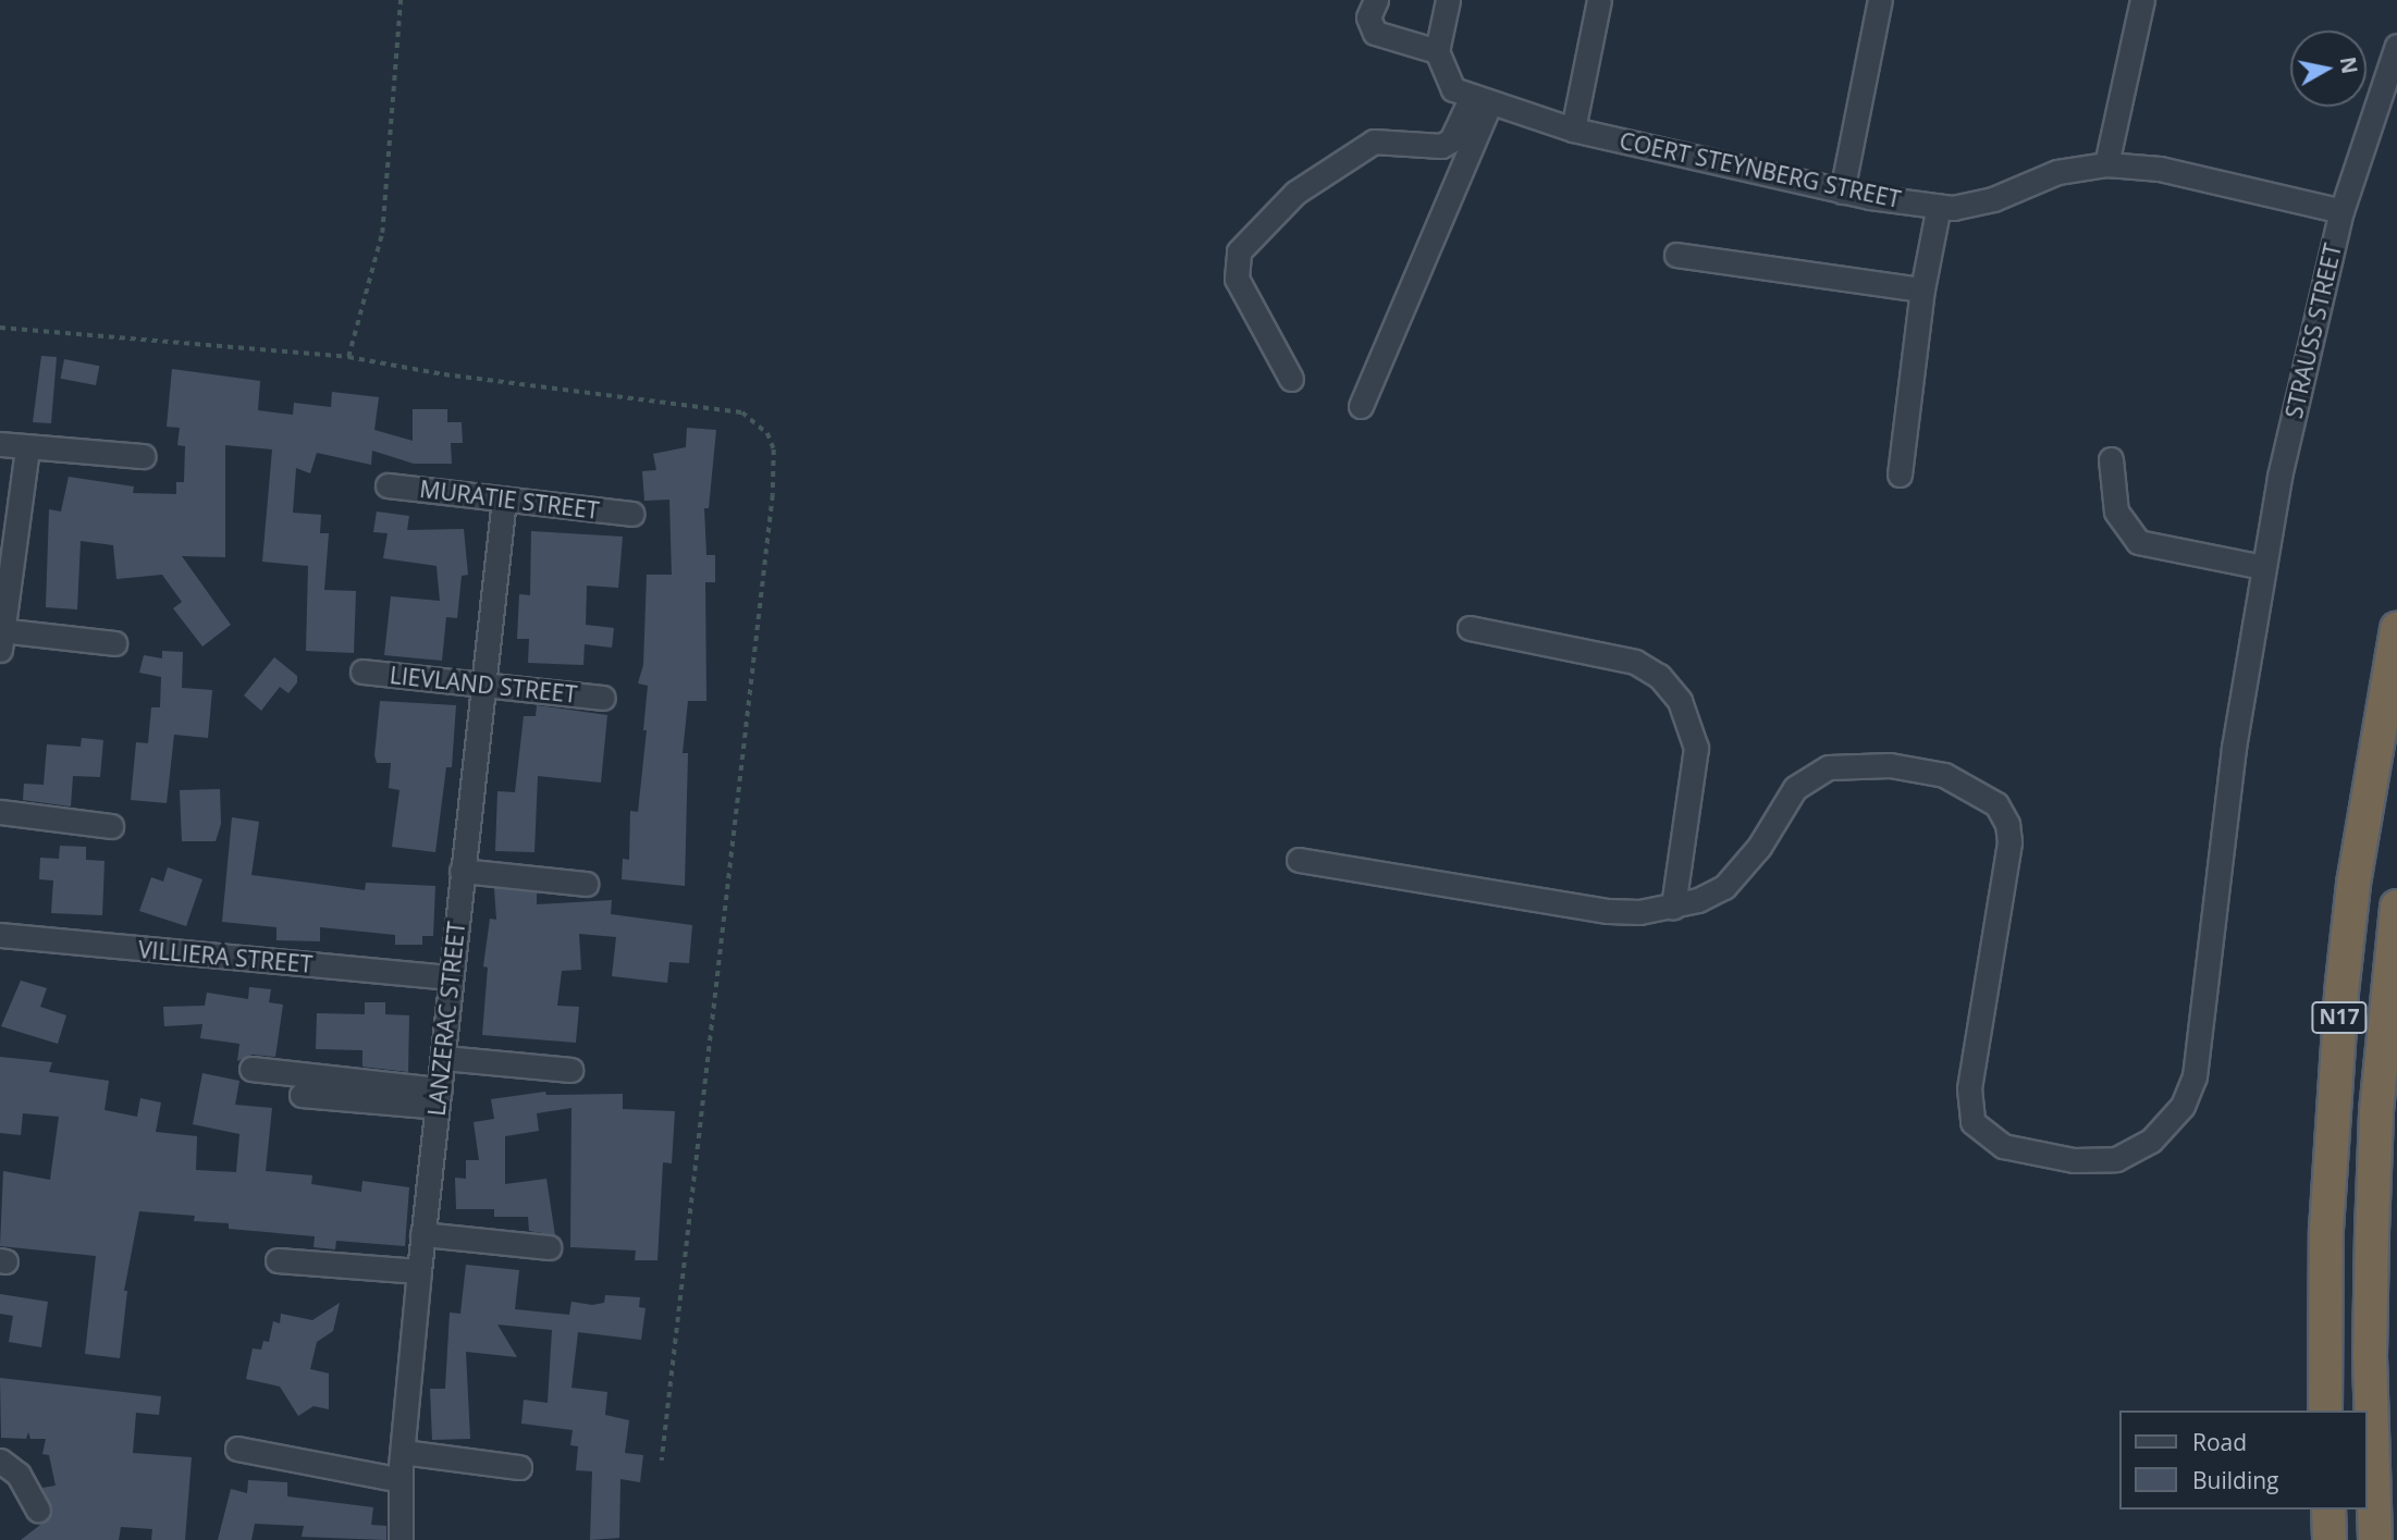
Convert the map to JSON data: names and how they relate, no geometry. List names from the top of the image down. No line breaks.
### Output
{"streets":{"highway":["N17"],"street":["COERT STEYNBERG STREET","STRAUSS STREET","MURATIE STREET","LIEVLAND STREET","VILLIERA STREET","LANZERAC STREET"]},"crossings":[["COERT STEYNBERG STREET","STRAUSS STREET"],["MURATIE STREET","LANZERAC STREET"],["LIEVLAND STREET","LANZERAC STREET"],["VILLIERA STREET","LANZERAC STREET"]],"legend":["Road","Building"],"north":"right"}
